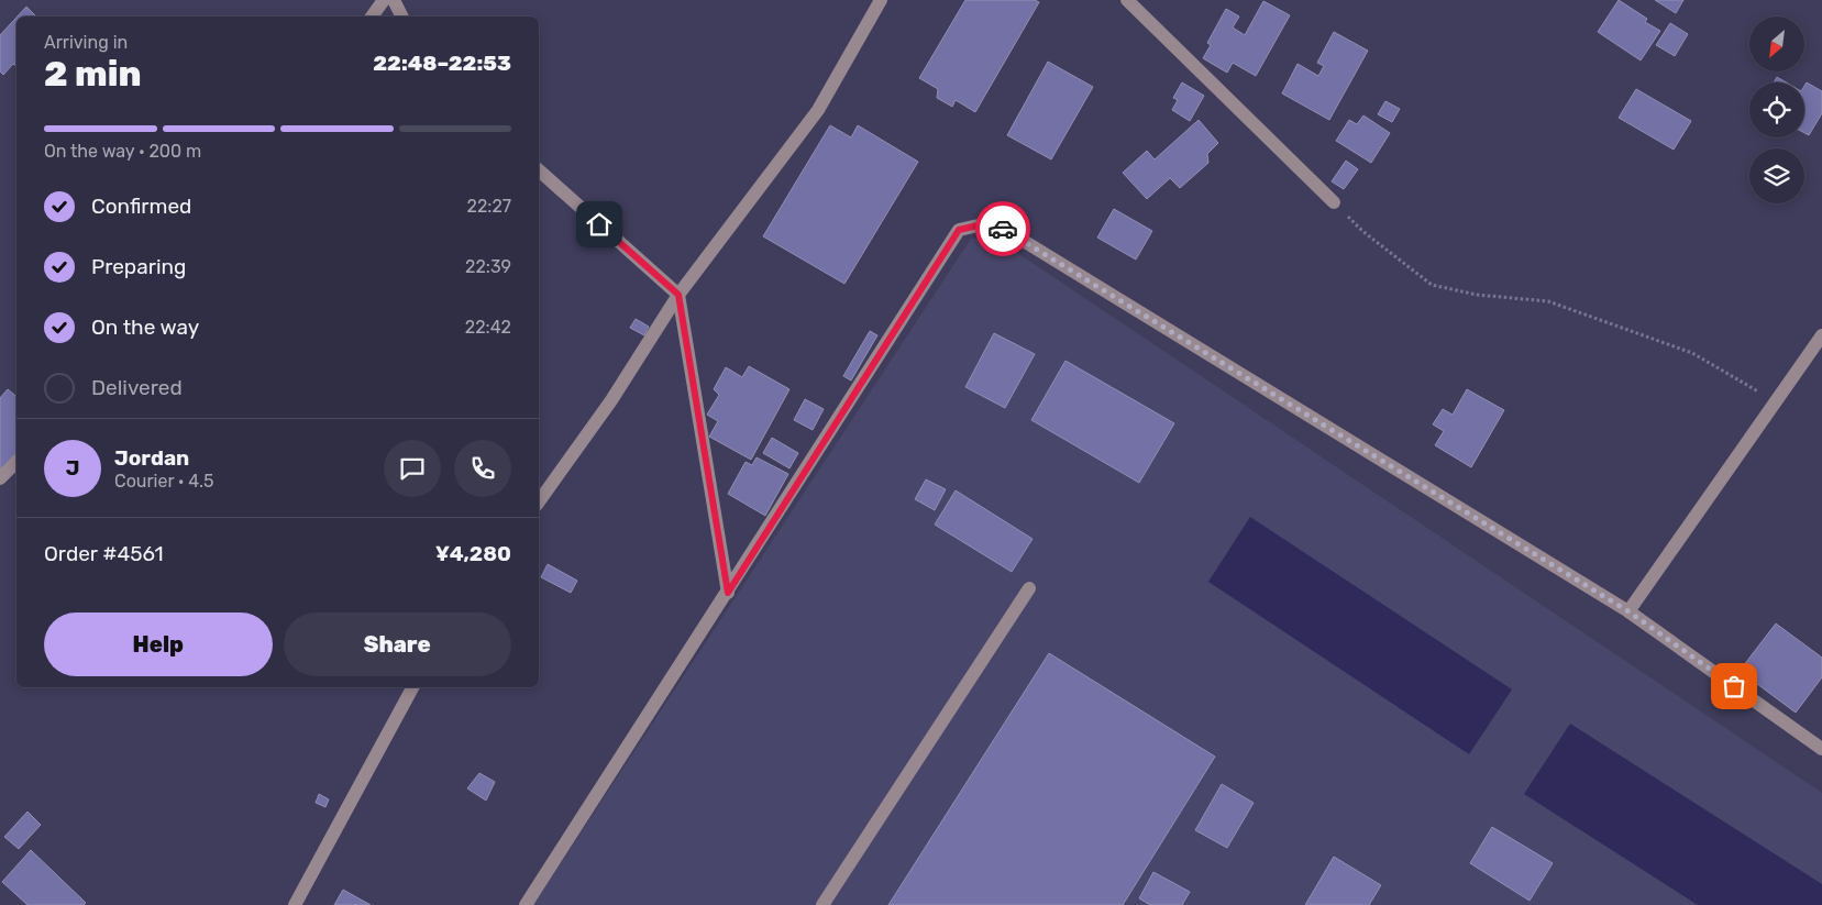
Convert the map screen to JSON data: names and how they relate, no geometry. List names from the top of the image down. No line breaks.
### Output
{"north":"bottom left","page":{"heading":["2 min","Arriving in","22:48–22:53"],"panel":["Jordan","Courier · 4.5","Order #4561","¥4,280"],"bar":"On the way · 200 m","list":[["Confirmed","22:27"],["Preparing","22:39"],["On the way","22:42"],"Delivered"],"round":"J","buttons":["Help","Share"]}}
